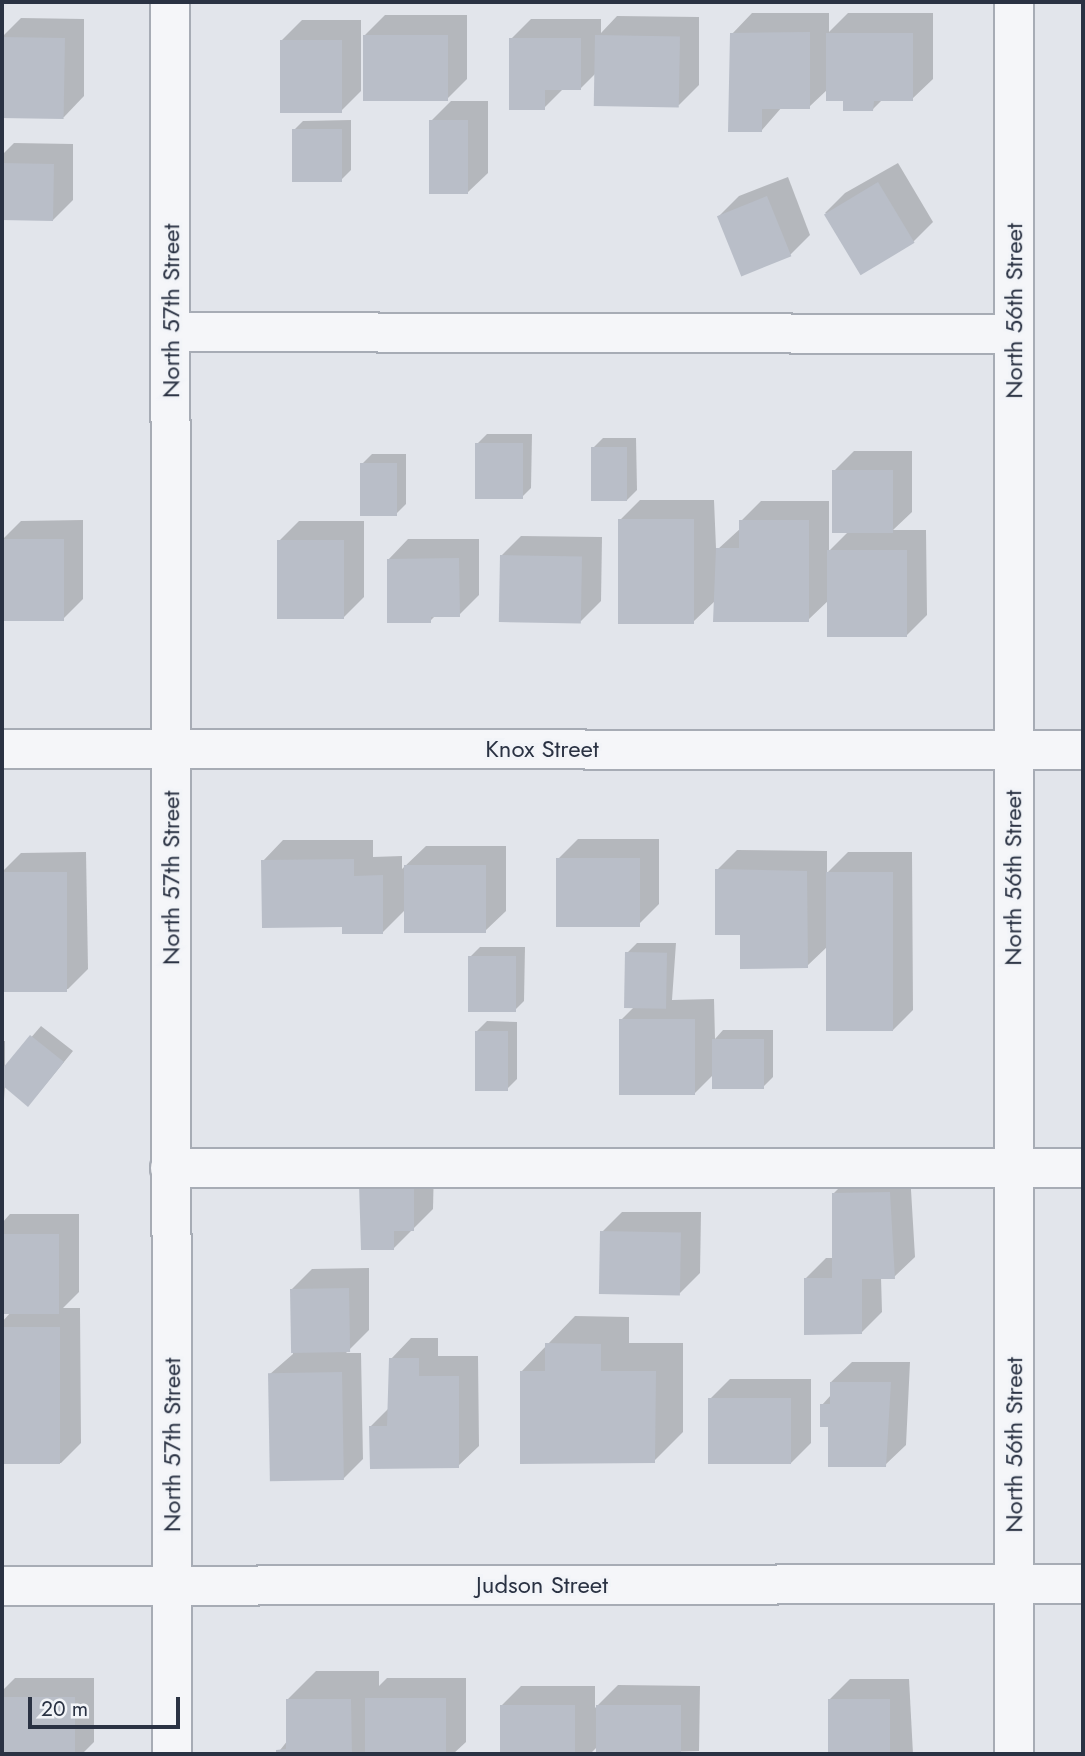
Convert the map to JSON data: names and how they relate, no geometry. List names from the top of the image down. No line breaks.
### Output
{"streets":{"street":["North 57th Street","North 56th Street","Knox Street","Judson Street"]},"crossings":[["North 57th Street","Knox Street"],["North 57th Street","Judson Street"],["North 56th Street","Knox Street"],["North 56th Street","Judson Street"]],"scale_bar":"20 m"}
